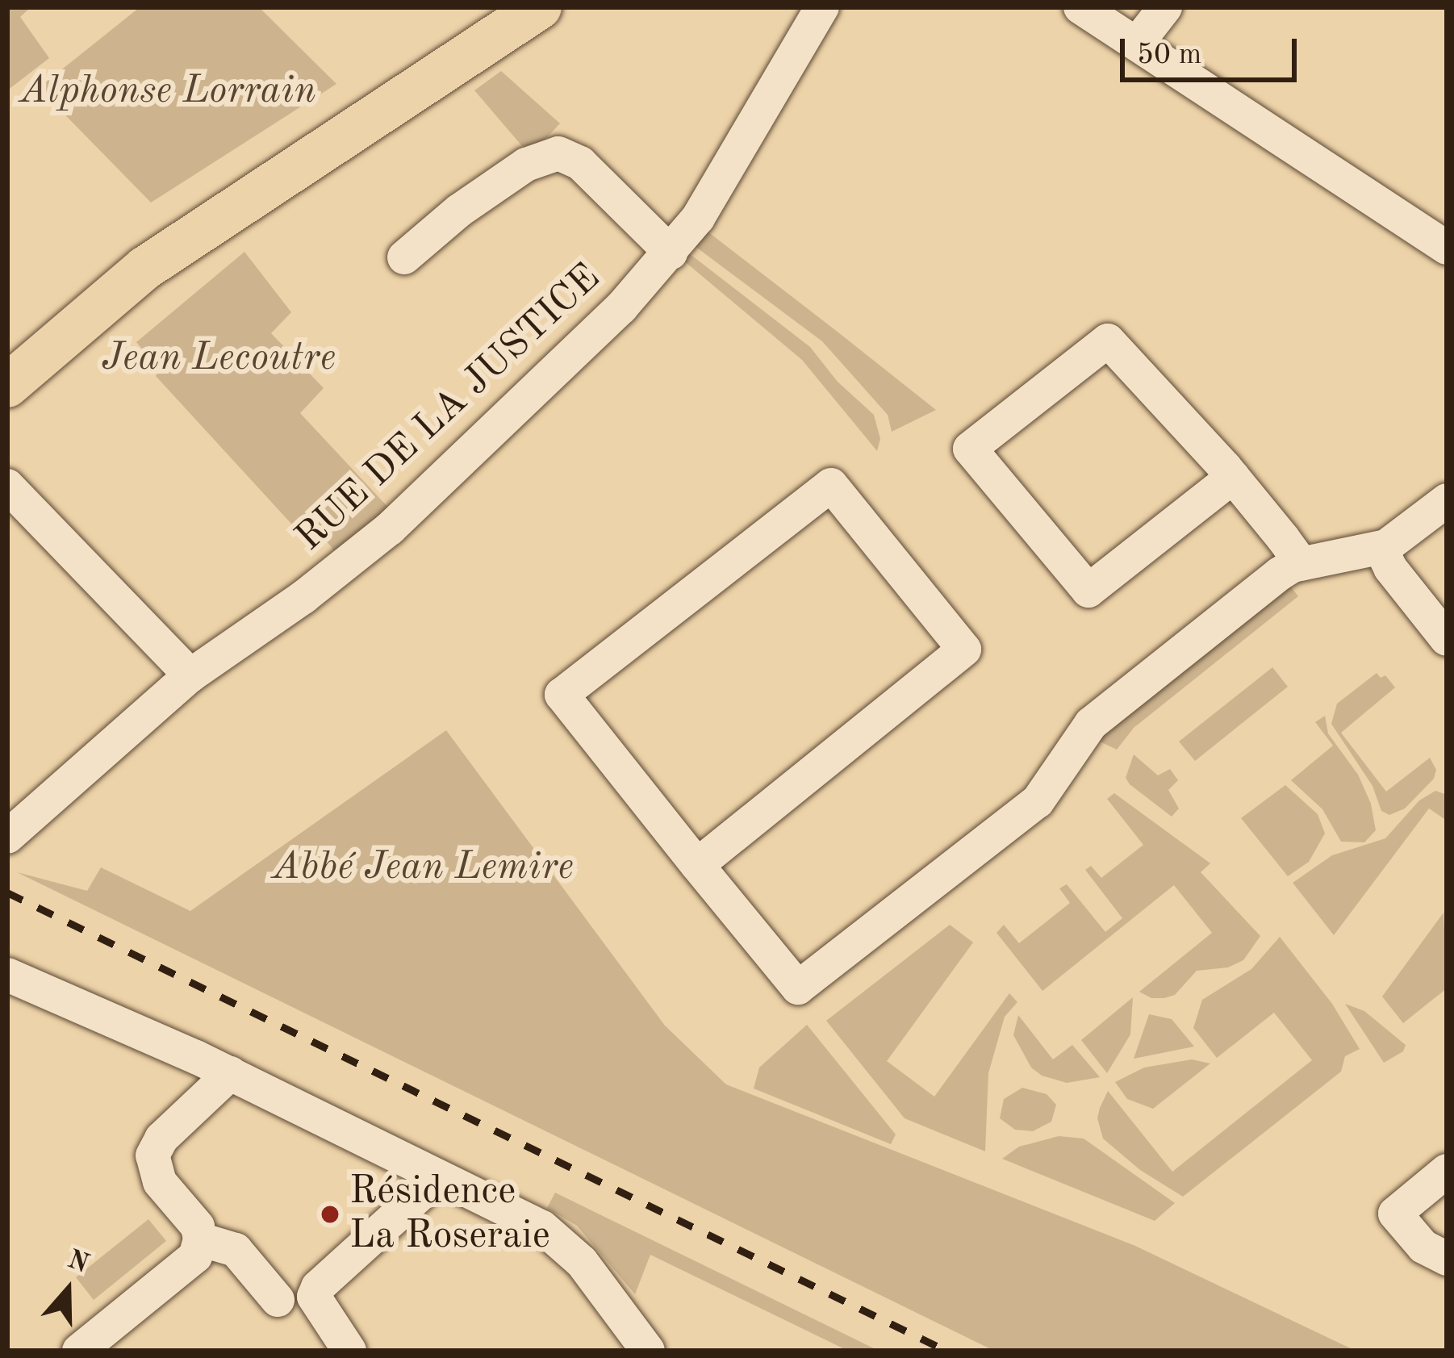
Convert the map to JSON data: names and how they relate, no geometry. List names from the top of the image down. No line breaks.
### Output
{"streets":{"street":["RUE DE LA JUSTICE"]},"parks":["Alphonse Lorrain","Jean Lecoutre","Abbé Jean Lemire"],"places":["Résidence La Roseraie"],"scale_bar":"50 m","north":"top"}
